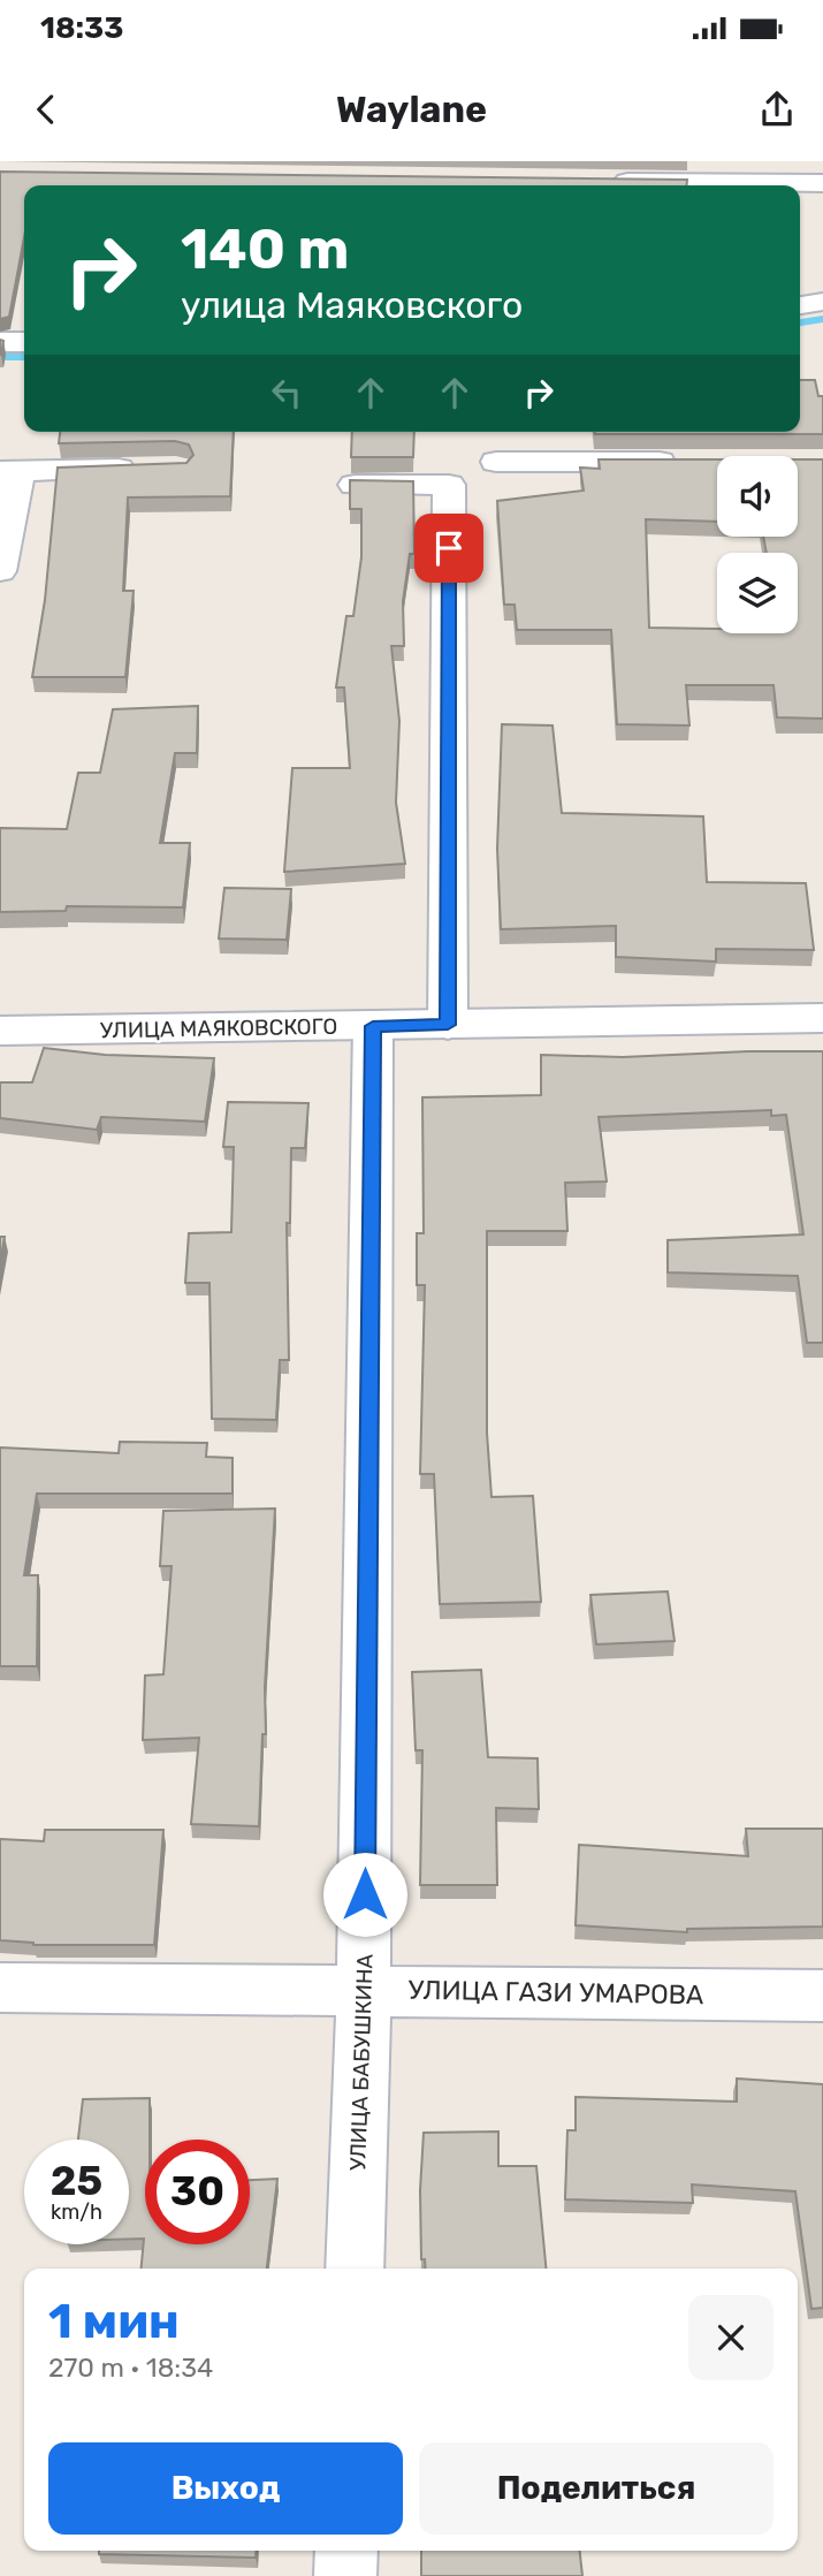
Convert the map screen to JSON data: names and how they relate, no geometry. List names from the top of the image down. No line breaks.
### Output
{"streets":{"street":["УЛИЦА МАЯКОВСКОГО","УЛИЦА ГАЗИ УМАРОВА","УЛИЦА БАБУШКИНА"]},"crossings":[["УЛИЦА МАЯКОВСКОГО","УЛИЦА БАБУШКИНА"],["УЛИЦА ГАЗИ УМАРОВА","УЛИЦА БАБУШКИНА"]],"page":{"status":"18:33","header":"Waylane","turn":["140 m","улица Маяковского"],"speed":"25 km/h","limit":"30","heading":["1 мин","270 m · 18:34"],"buttons":["Выход","Поделиться"]}}
